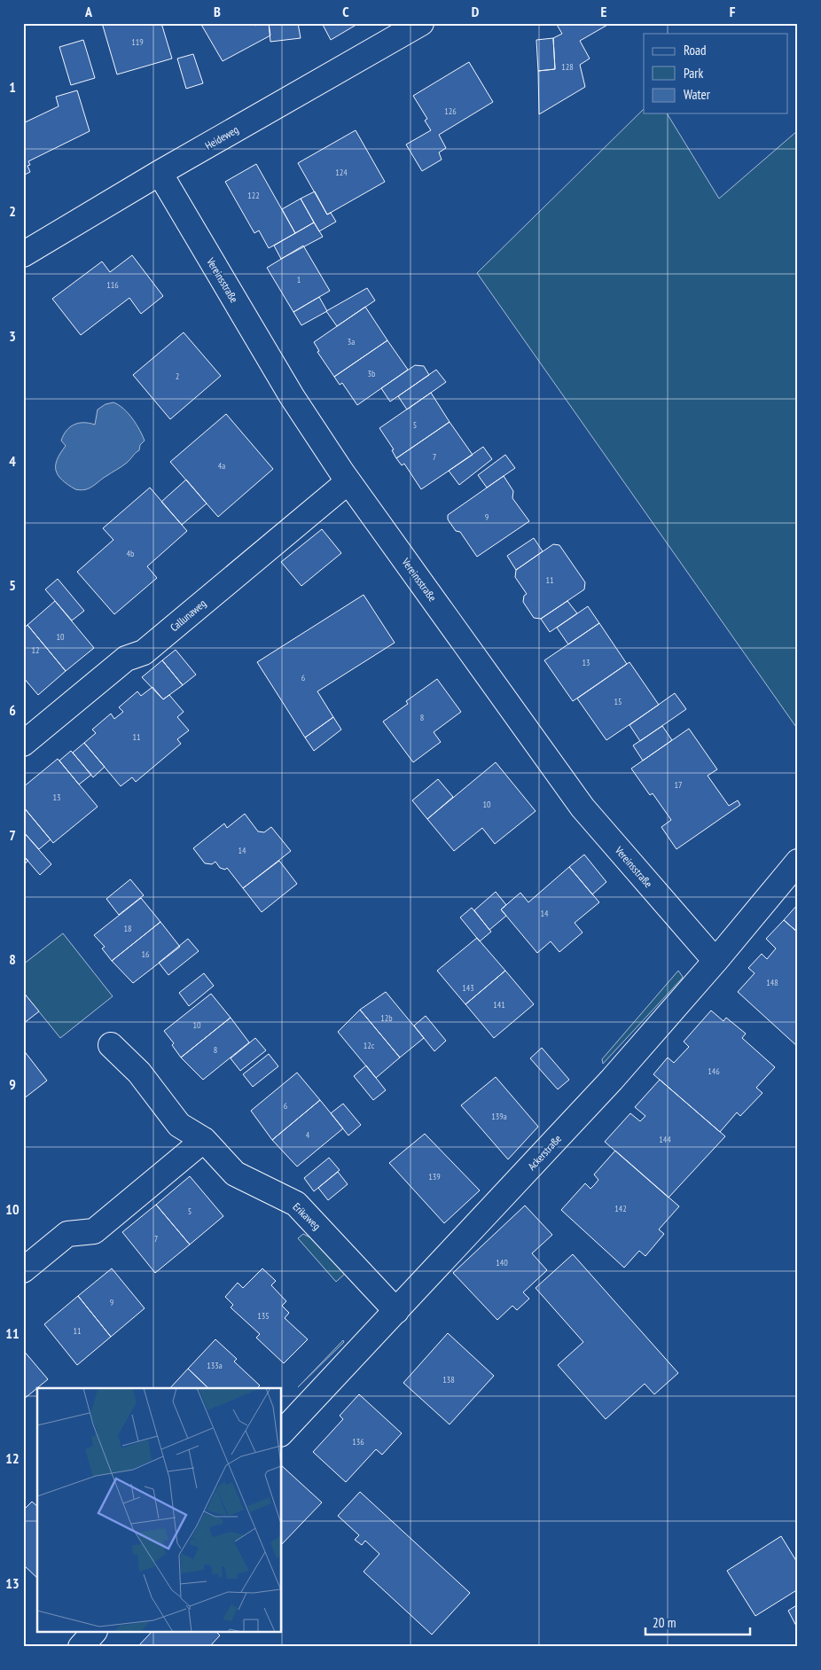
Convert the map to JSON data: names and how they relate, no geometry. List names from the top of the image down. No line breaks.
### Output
{"streets":{"street":["Heideweg","Vereinsstraße","Callunaweg","Ackerstraße","Erikaweg"]},"crossings":[["Heideweg","Vereinsstraße"],["Vereinsstraße","Callunaweg"],["Vereinsstraße","Ackerstraße"],["Ackerstraße","Erikaweg"]],"house_numbers":["119","128","126","124","122","1","116","3a","3b","2","5","7","4a","9","4b","11","10","12","13","6","15","8","11","17","13","10","14","14","18","16","148","143","141","12b","10","12c","8","146","6","139a","4","144","139","142","5","7","140","9","135","11","133a","138","136"],"legend":["Road","Park","Water"],"scale_bar":"20 m","grid":{"columns":["A","B","C","D","E","F"],"rows":["1","2","3","4","5","6","7","8","9","10","11","12","13"]}}
